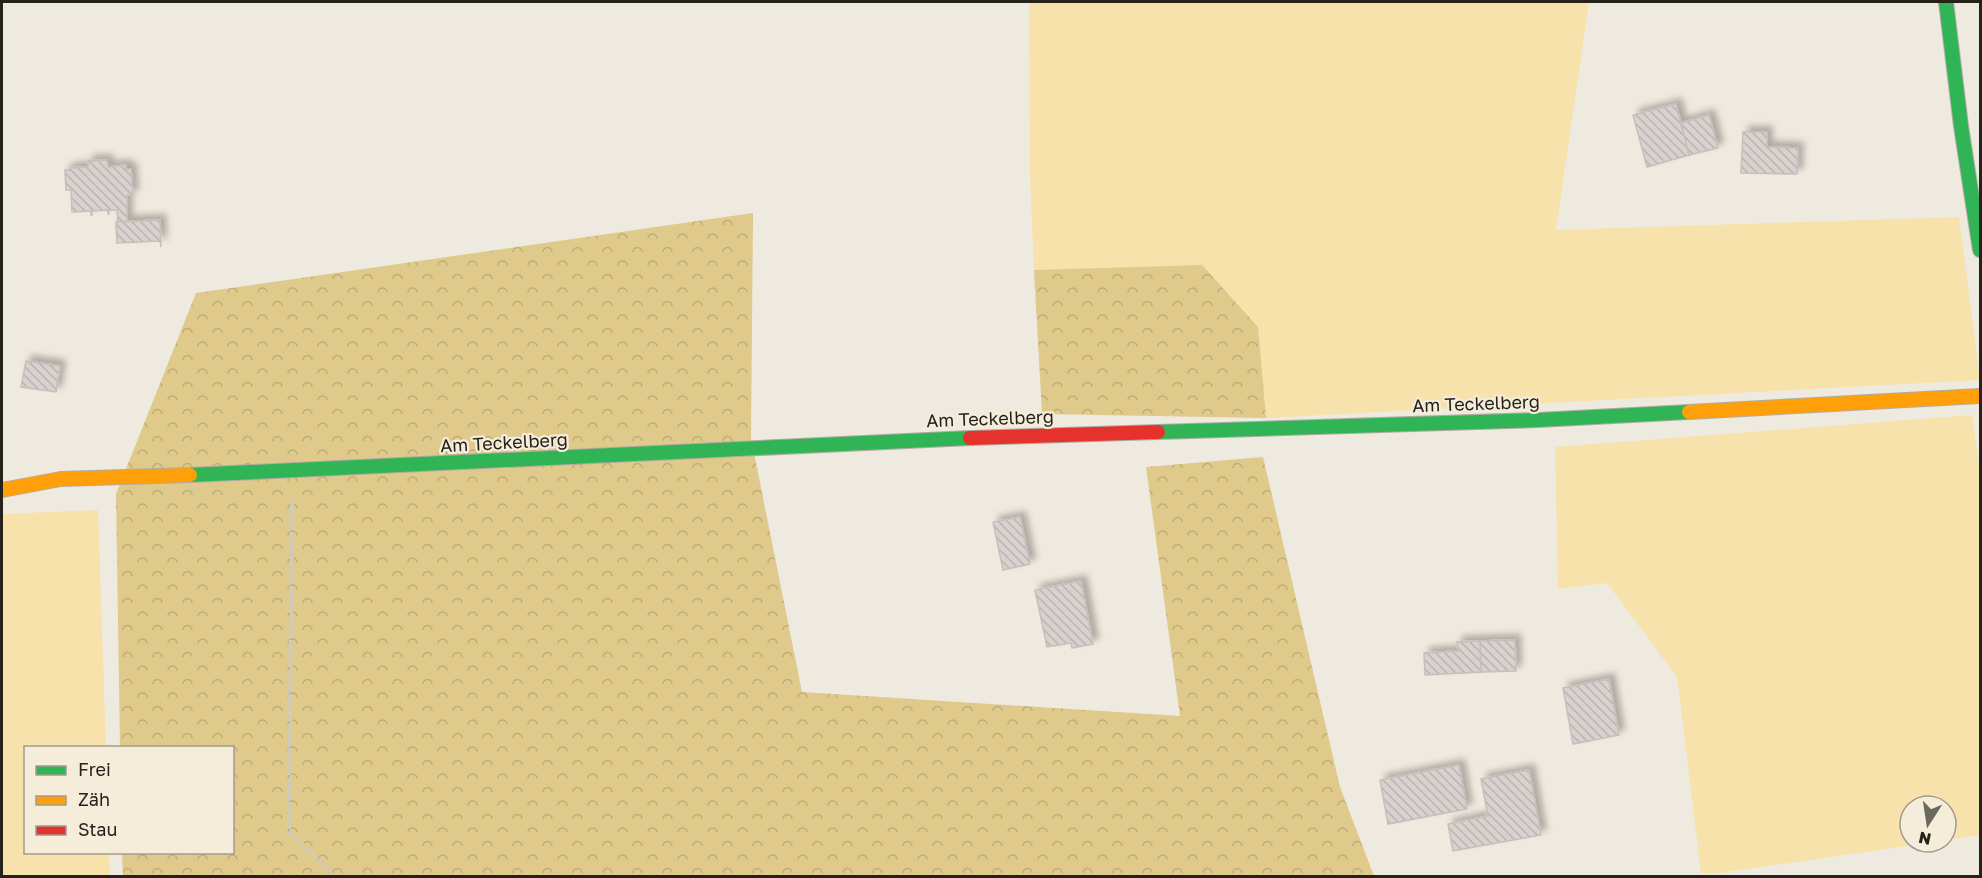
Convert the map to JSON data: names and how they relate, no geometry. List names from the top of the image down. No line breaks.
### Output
{"streets":{"street":["Am Teckelberg"]},"legend":["Frei","Zäh","Stau"],"north":"bottom"}
